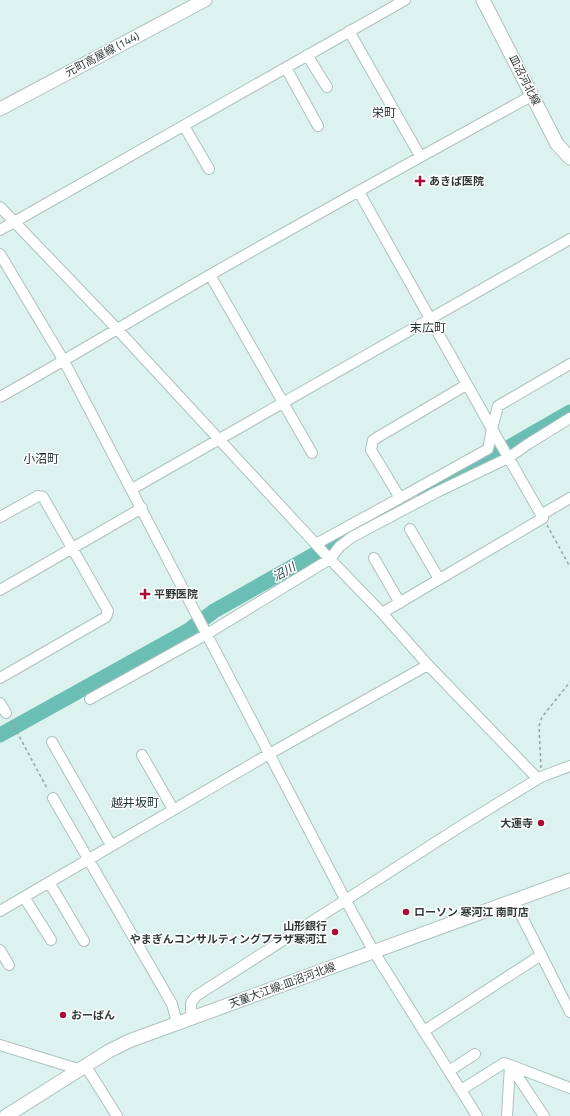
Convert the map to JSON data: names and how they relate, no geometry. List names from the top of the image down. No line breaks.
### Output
{"streets":{"main road":["元町高屋線 (144)","皿沼河北線","天童大江線;皿沼河北線"]},"districts":["栄町","末広町","小沼町","越井坂町"],"water":["沼川"],"places":{"health":["あきば医院","平野医院"],"other":["大運寺","ローソン 寒河江 南町店","山形銀行 やまぎんコンサルティングプラザ寒河江","おーばん"]}}
